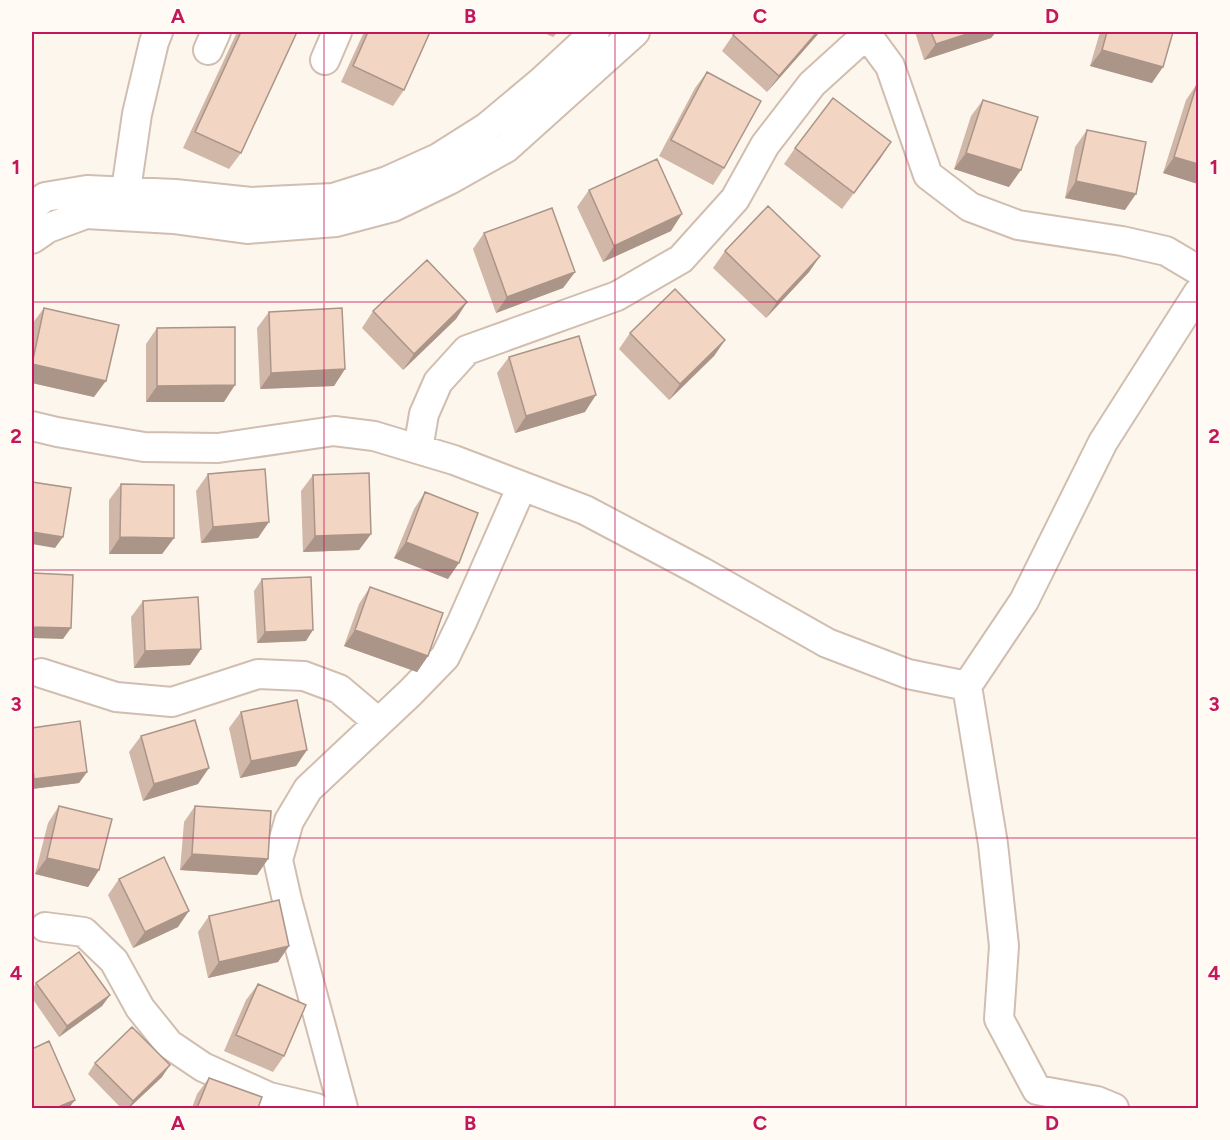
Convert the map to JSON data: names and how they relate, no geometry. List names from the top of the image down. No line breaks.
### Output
{"grid":{"columns":["A","B","C","D"],"rows":["1","2","3","4"]}}
